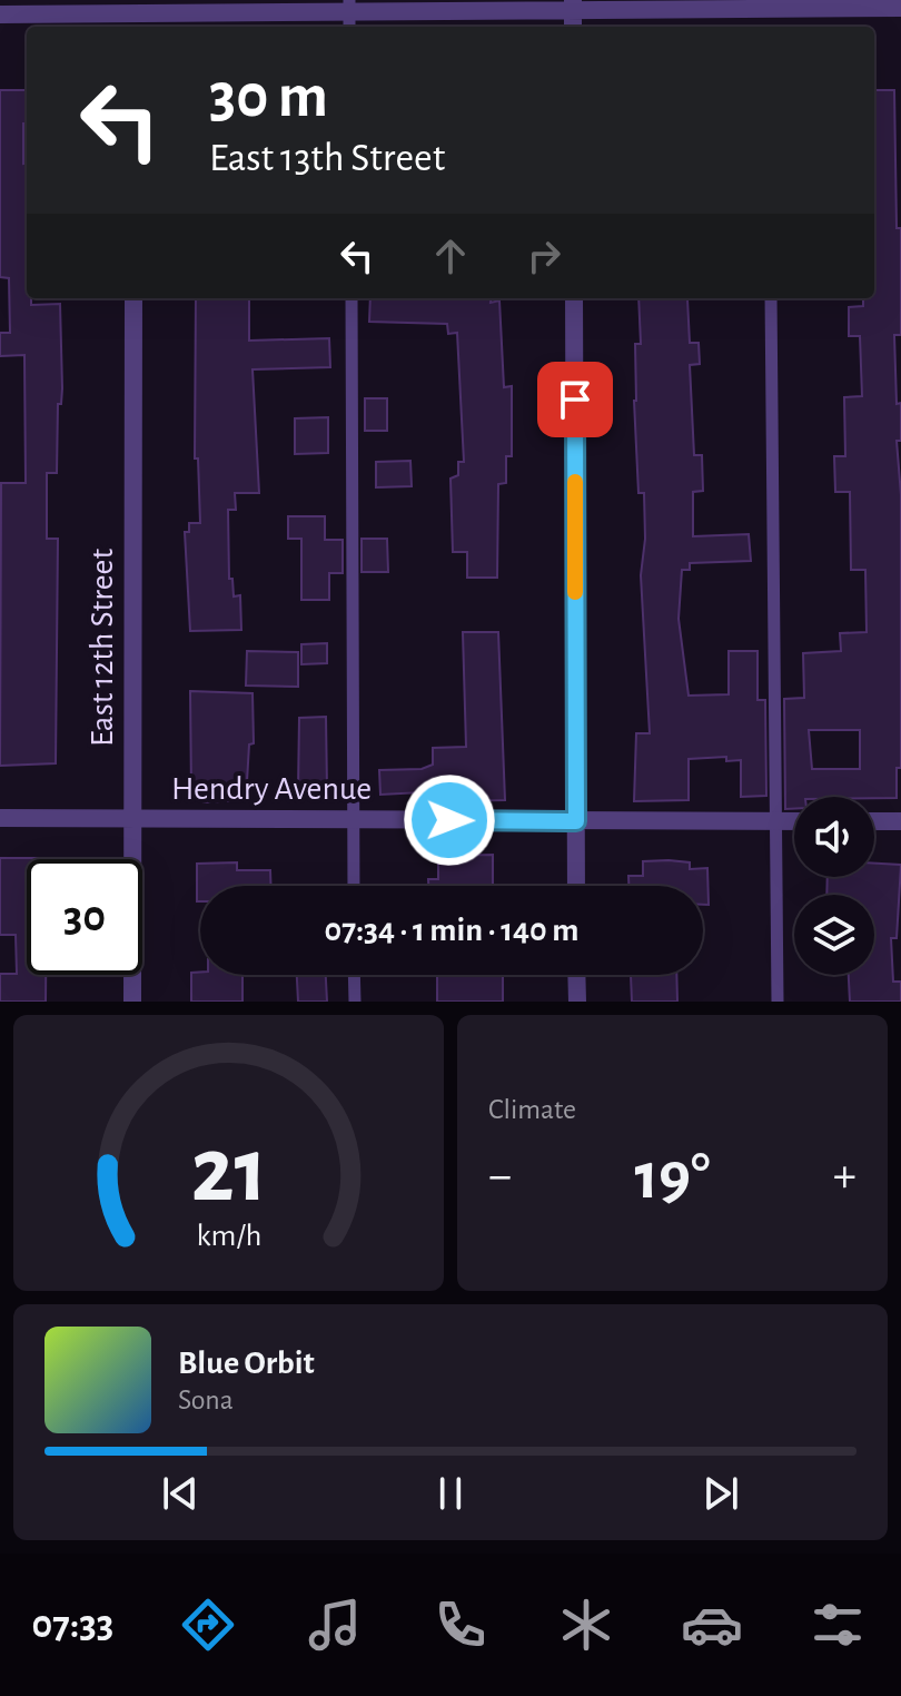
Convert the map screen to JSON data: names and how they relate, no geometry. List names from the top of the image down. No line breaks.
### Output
{"streets":{"street":["East 12th Street","Hendry Avenue"]},"crossings":[["East 12th Street","Hendry Avenue"]],"page":{"turn":["30 m","East 13th Street"],"limit":"30","trip":"07:34 · 1 min · 140 m","tile":"Climate","heat":["−","19°","+"],"song":["Blue Orbit","Sona"],"tabs":"07:33","gauge":["21","km/h"]}}
